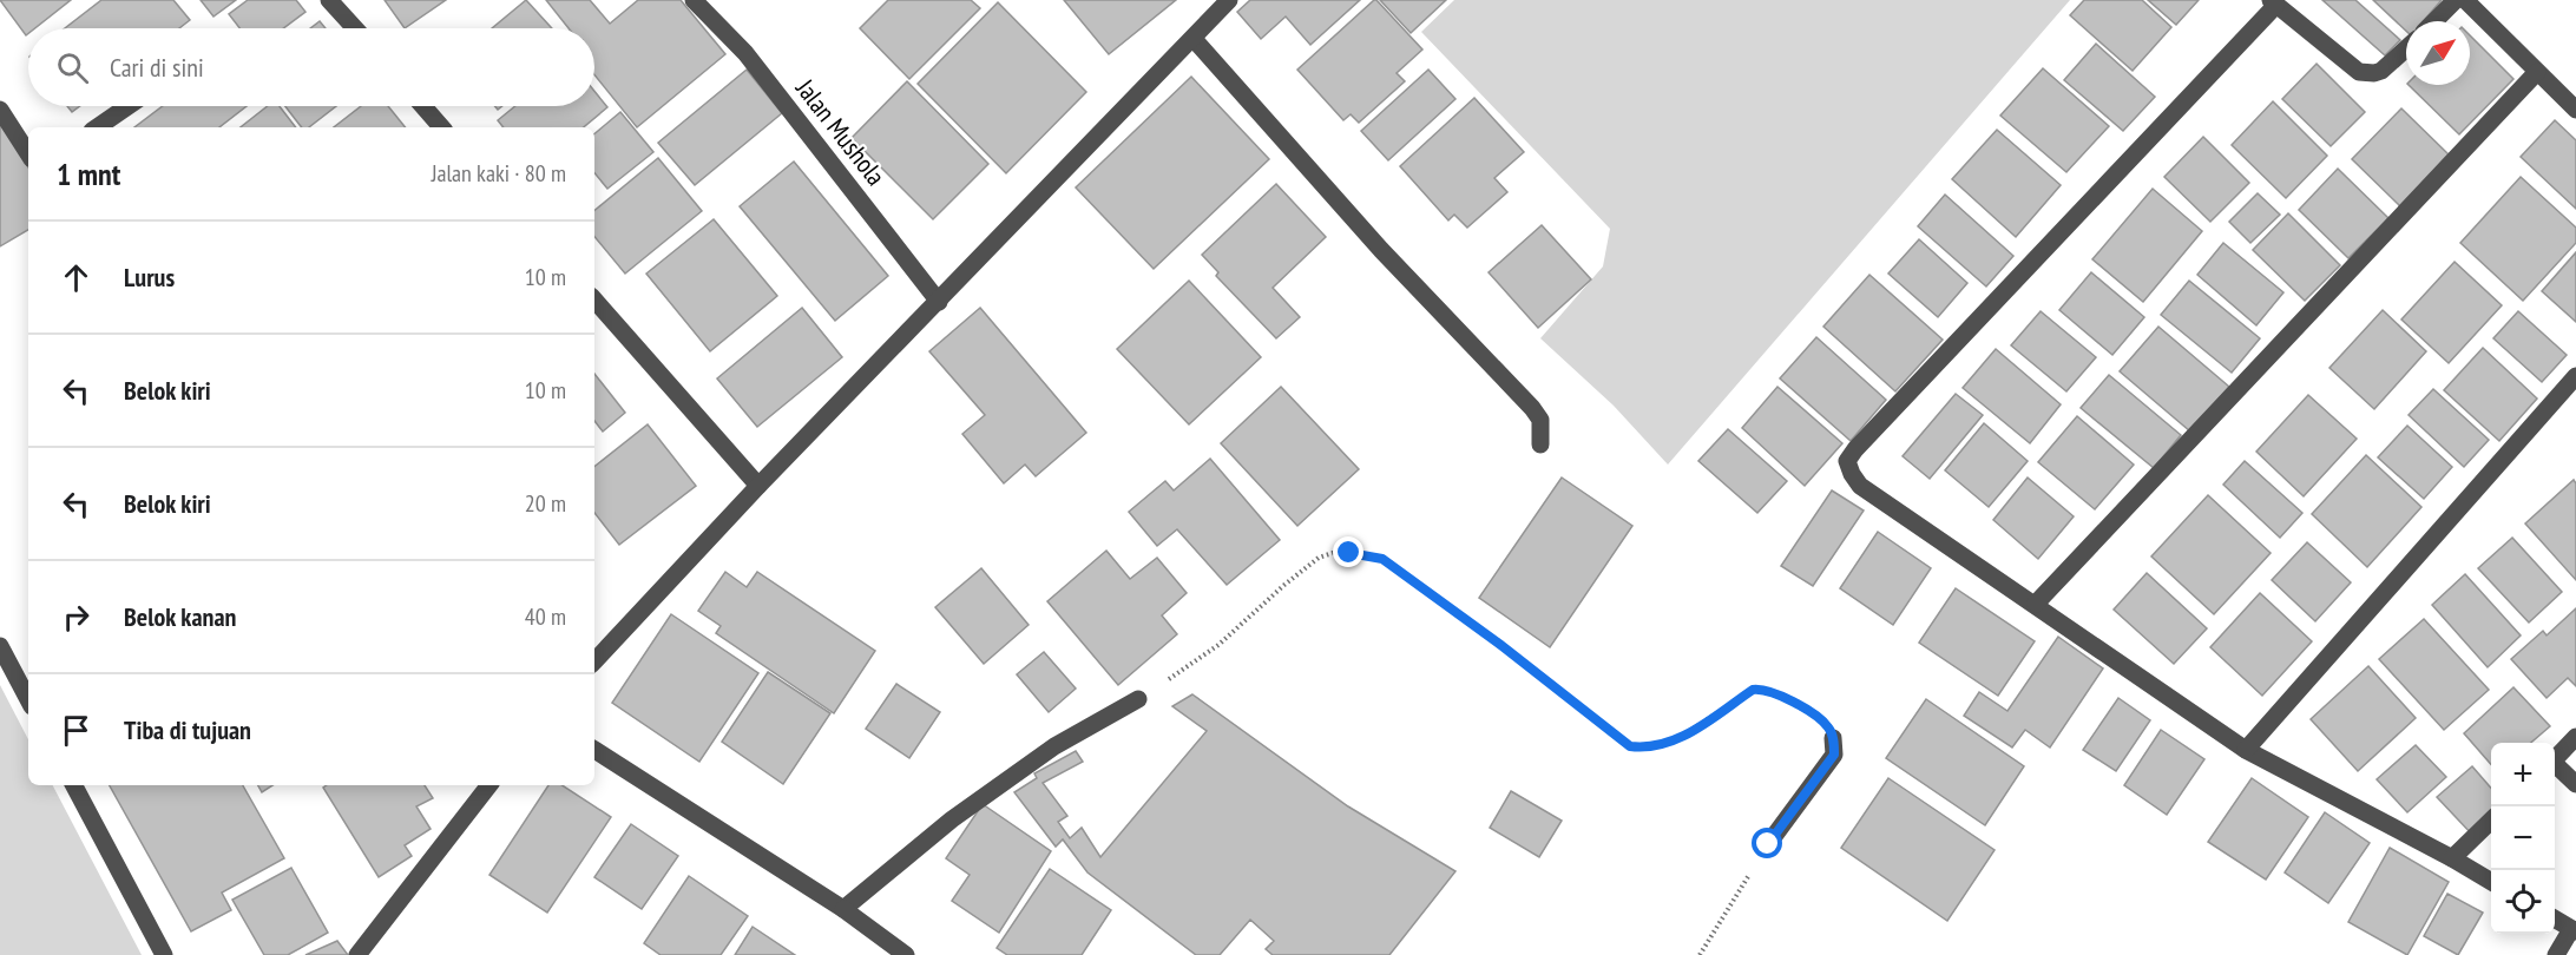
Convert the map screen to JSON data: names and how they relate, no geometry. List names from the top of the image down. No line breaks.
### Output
{"streets":{"street":["Jalan Mushola"]},"north":"top right","page":{"search":"Cari di sini","heading":["1 mnt","Jalan kaki · 80 m"],"list":[["Lurus","10 m"],["Belok kiri","10 m"],["Belok kiri","20 m"],["Belok kanan","40 m"],"Tiba di tujuan"],"map_buttons":["+","−"]}}
